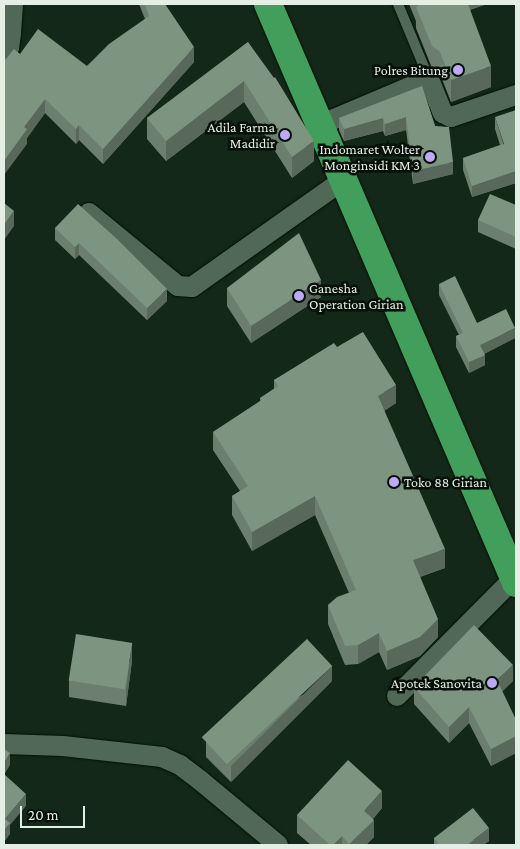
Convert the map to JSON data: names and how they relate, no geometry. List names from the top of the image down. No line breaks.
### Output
{"places":["Polres Bitung","Adila Farma Madidir","Indomaret Wolter Monginsidi KM 3","Ganesha Operation Girian","Toko 88 Girian","Apotek Sanovita"],"scale_bar":"20 m"}
